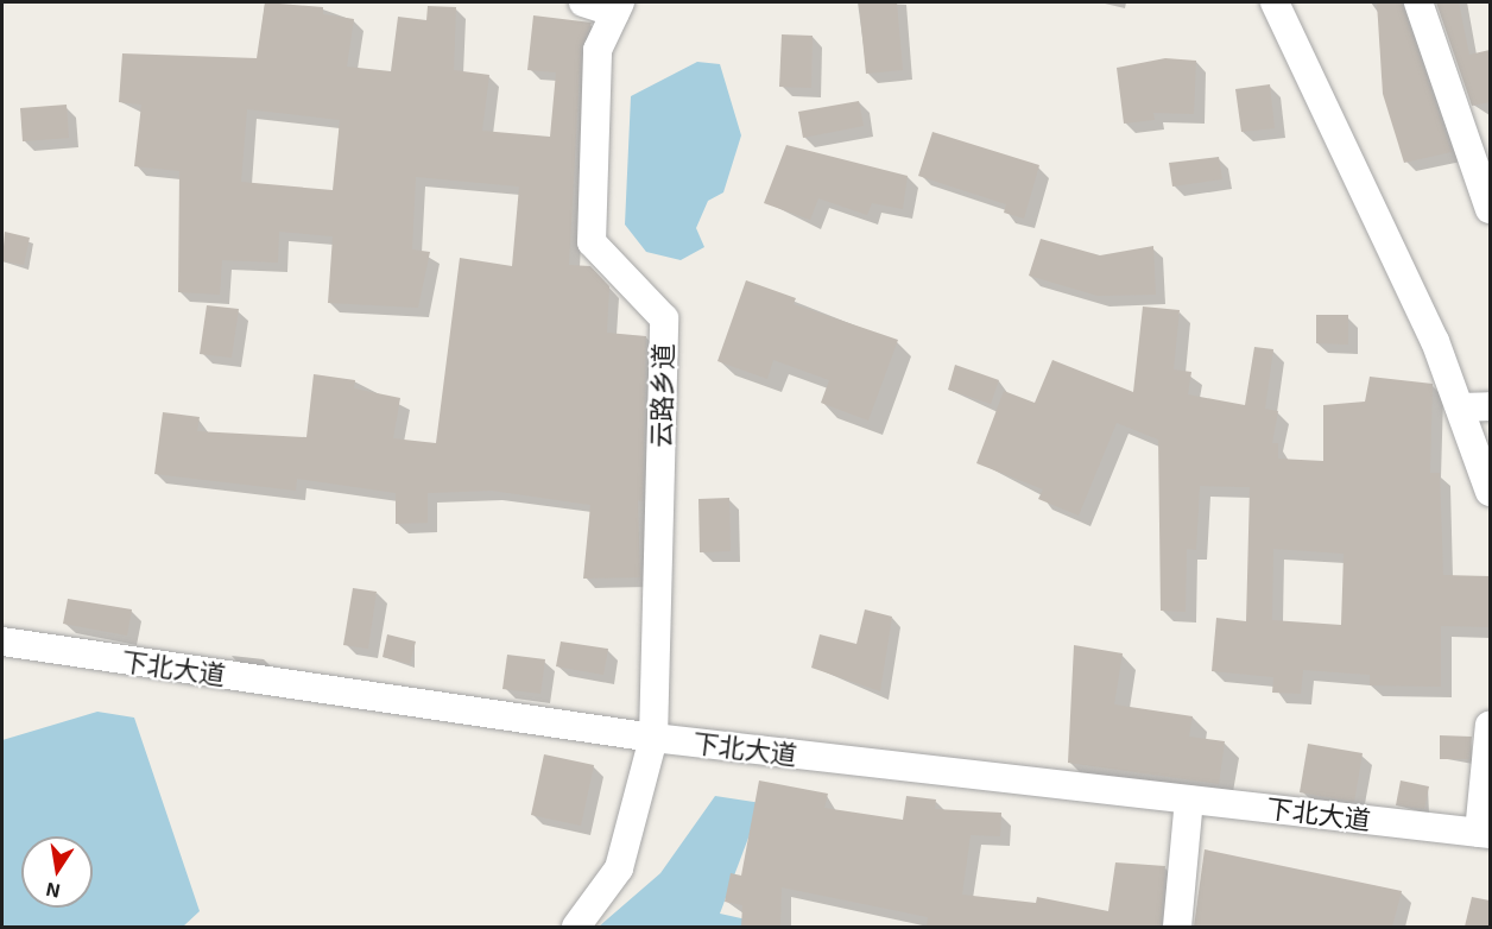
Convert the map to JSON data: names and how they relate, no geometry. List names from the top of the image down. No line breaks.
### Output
{"streets":{"street":["云路乡道","下北大道"]},"crossings":[["云路乡道","下北大道"]],"north":"bottom"}
